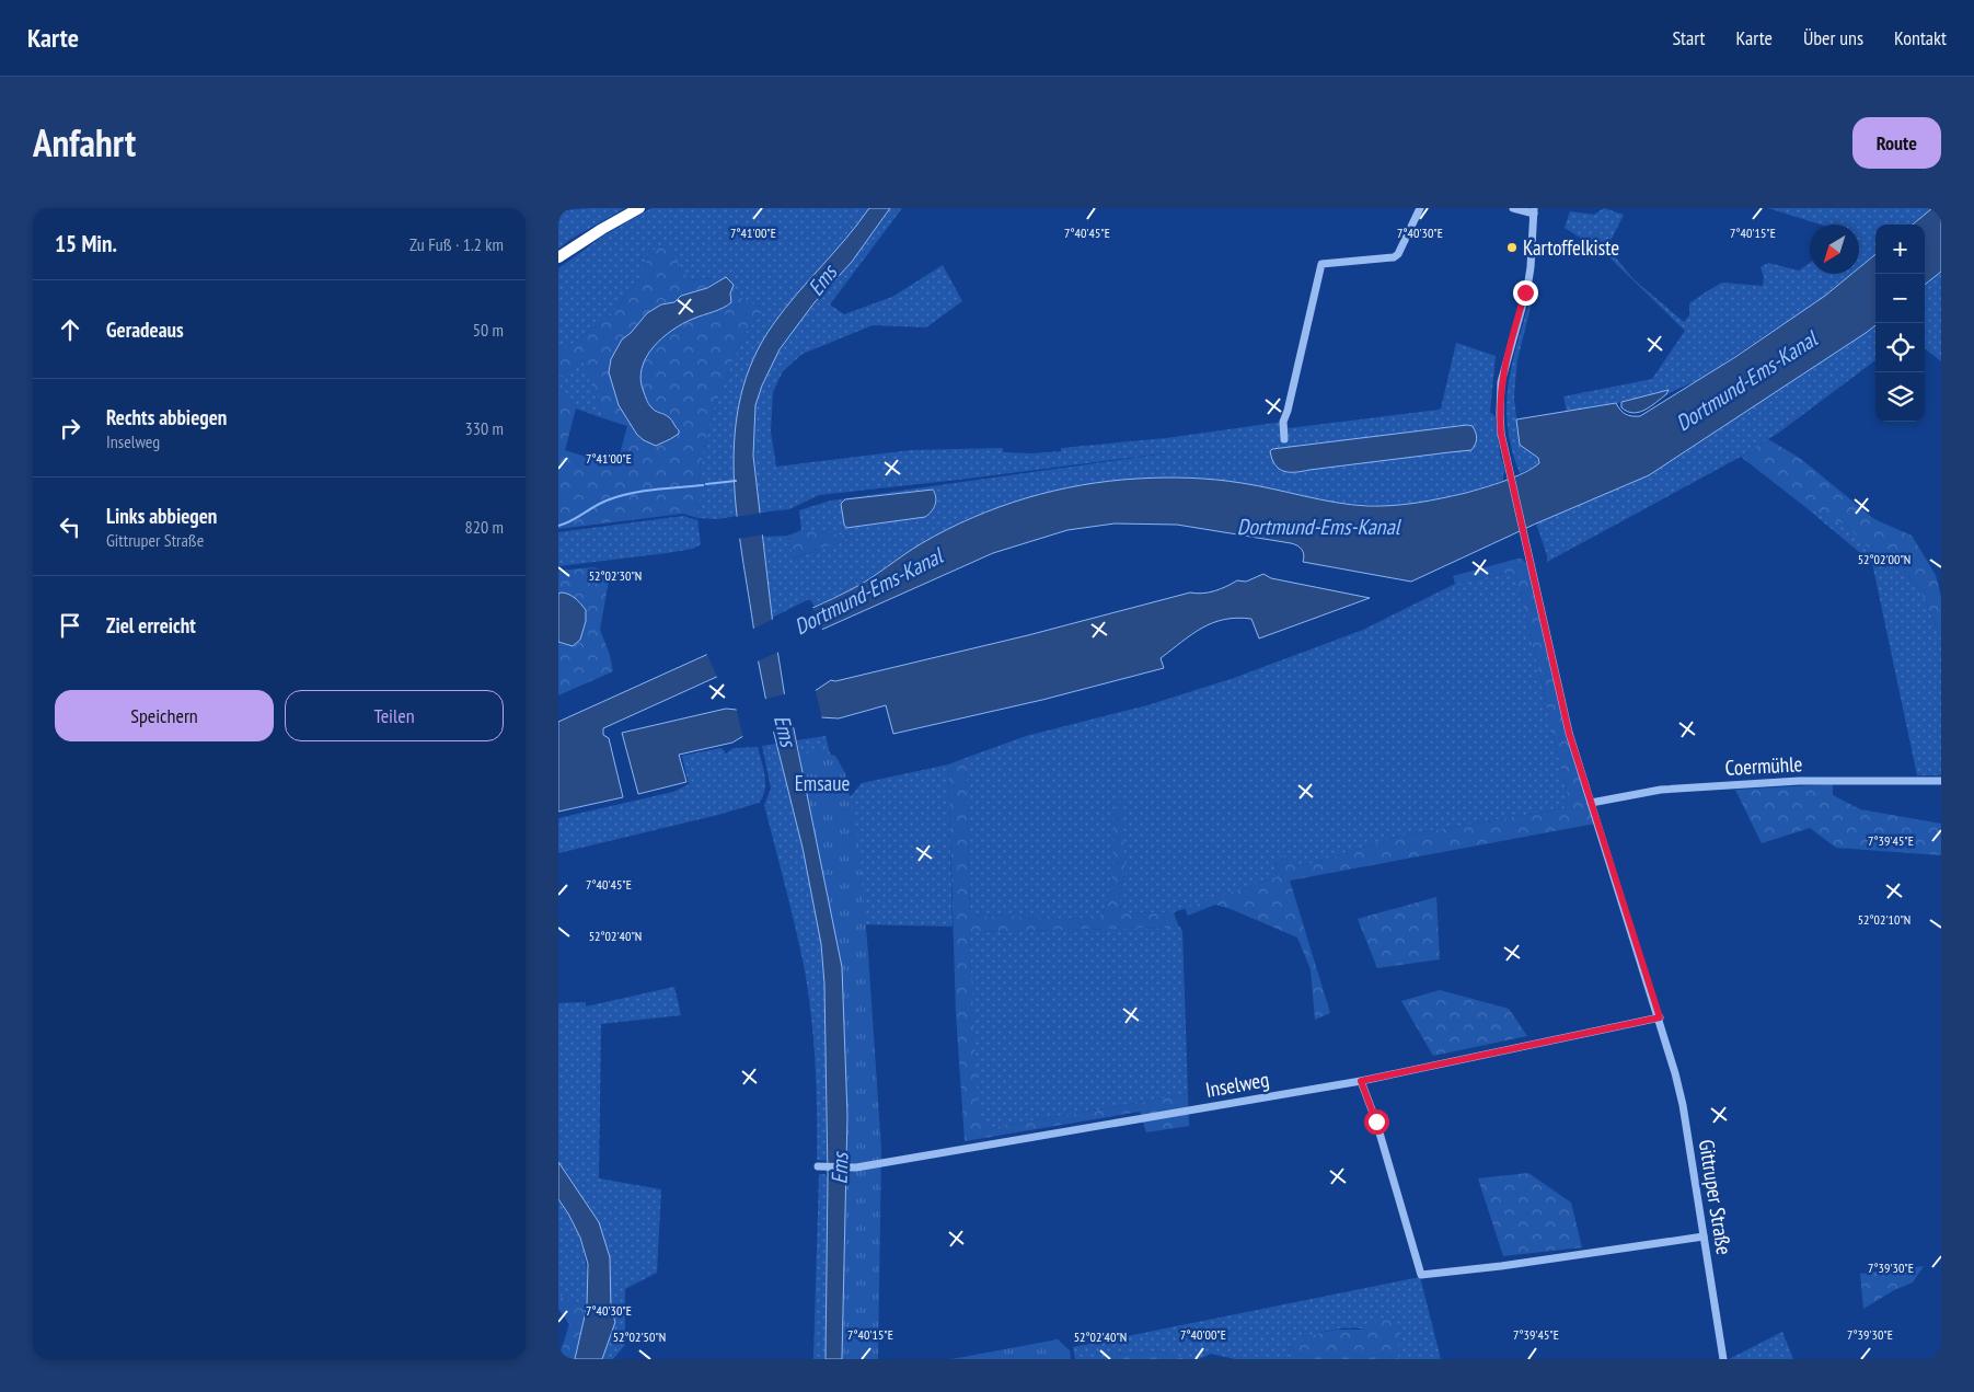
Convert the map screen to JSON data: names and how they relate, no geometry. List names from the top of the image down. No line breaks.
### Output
{"streets":{"street":["Coermühle","Inselweg","Gittruper Straße"]},"crossings":[["Coermühle","Gittruper Straße"],["Inselweg","Gittruper Straße"]],"water":["Ems","Dortmund-Ems-Kanal"],"parks":["Emsaue"],"places":["Kartoffelkiste"],"north":"bottom left","page":{"header":"Karte","nav":["Start","Karte","Über uns","Kontakt"],"title":"Anfahrt","buttons":["Route",["Speichern","Teilen"]],"heading":["15 Min.","Zu Fuß · 1.2 km"],"map_buttons":["+","−"],"list":[["Geradeaus","50 m"],["Rechts abbiegen","Inselweg","330 m"],["Links abbiegen","Gittruper Straße","820 m"],"Ziel erreicht"]},"coordinates":["7°41'00\"E","7°40'45\"E","7°40'30\"E","7°40'15\"E","52°02'00\"N","52°02'30\"N","7°39'45\"E","52°02'10\"N","52°02'40\"N","7°39'30\"E","7°40'00\"E","52°02'50\"N"]}
